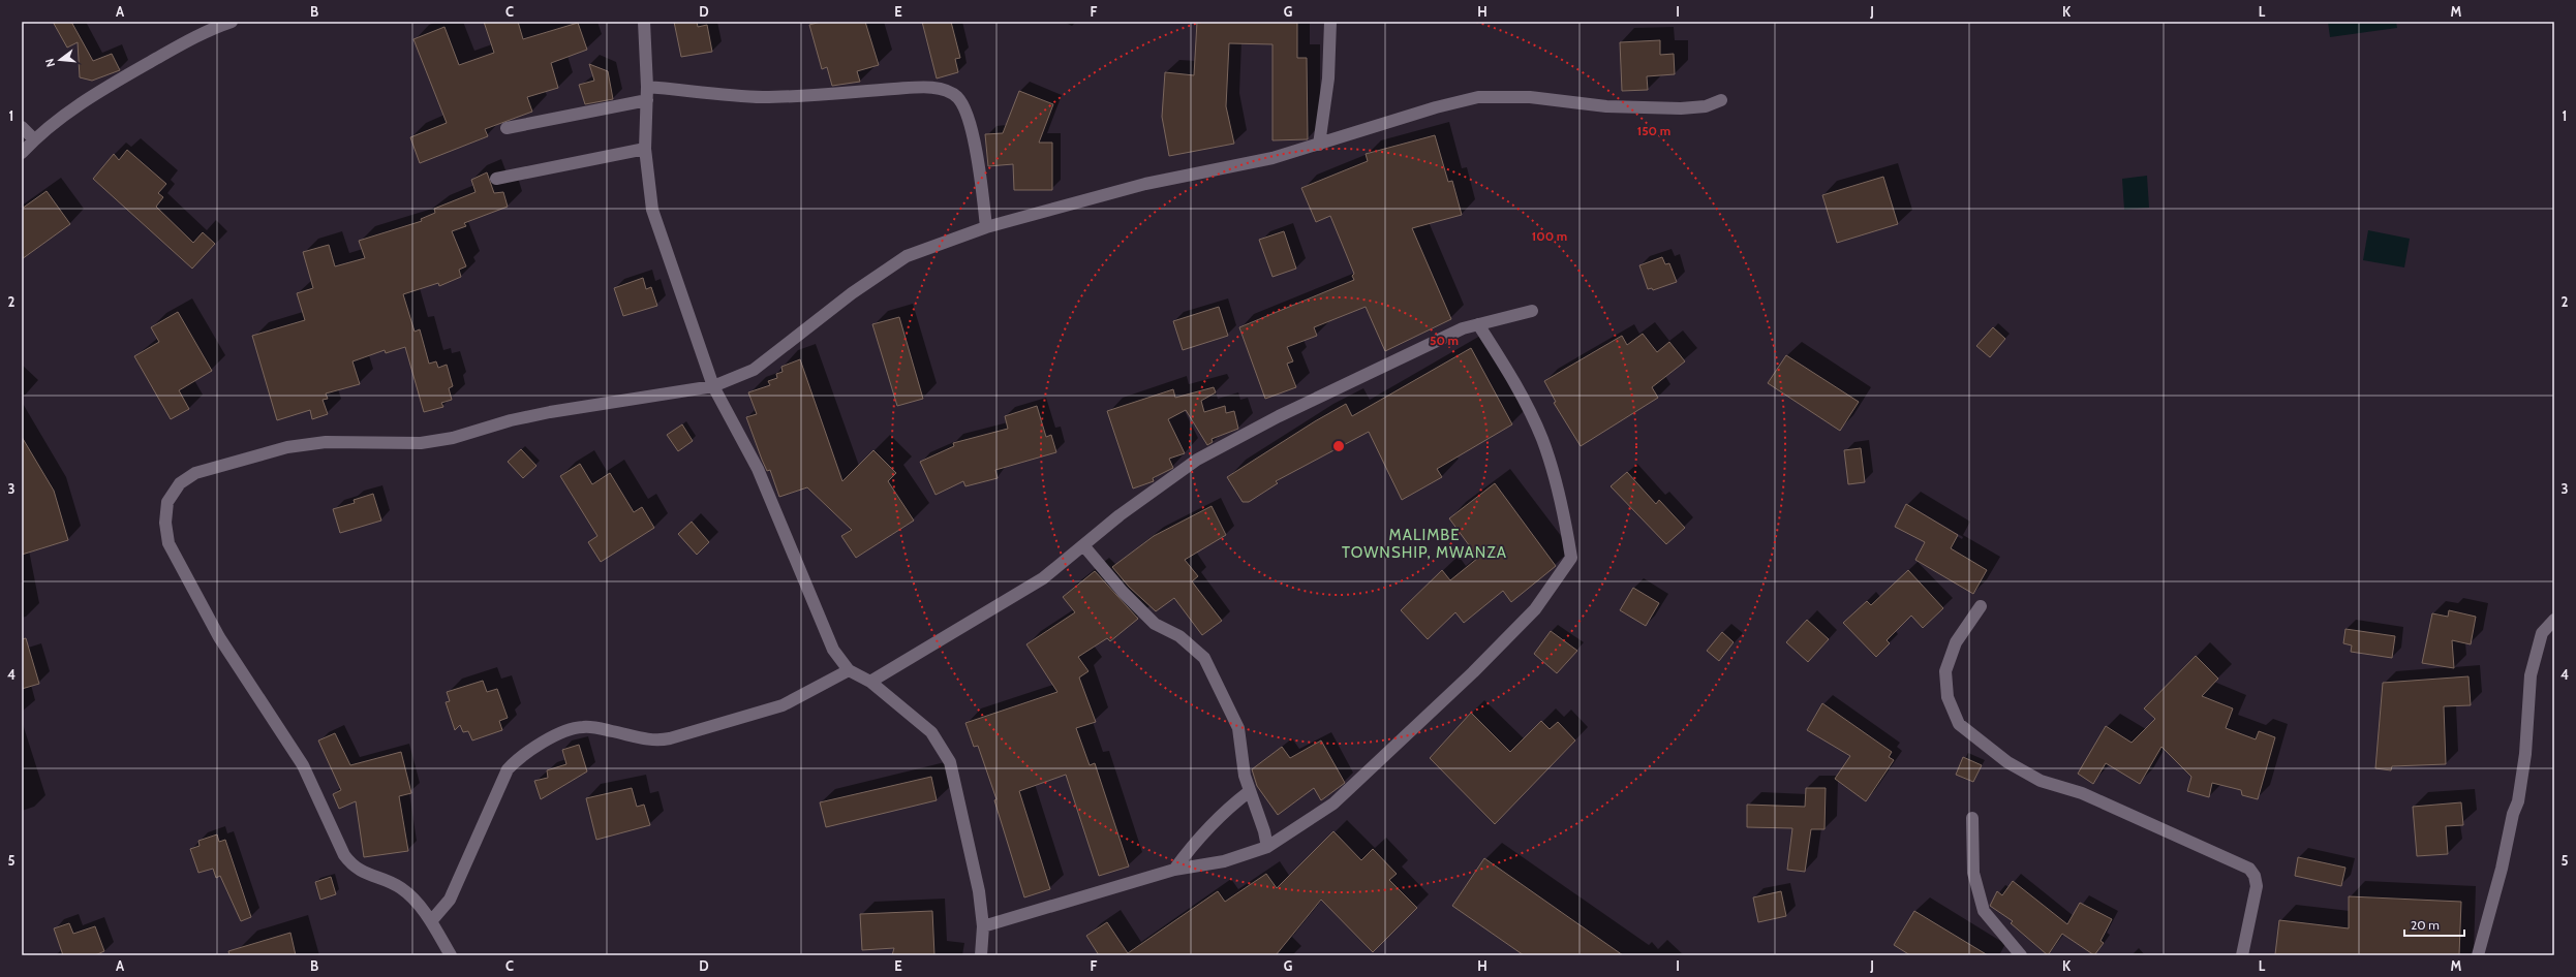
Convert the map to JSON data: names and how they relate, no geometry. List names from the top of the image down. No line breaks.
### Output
{"districts":["MALIMBE TOWNSHIP, MWANZA"],"scale_bar":"20 m","north":"left","grid":{"columns":["A","B","C","D","E","F","G","H","I","J","K","L","M"],"rows":["1","2","3","4","5"]},"rings":["150 m","100 m","50 m"]}
